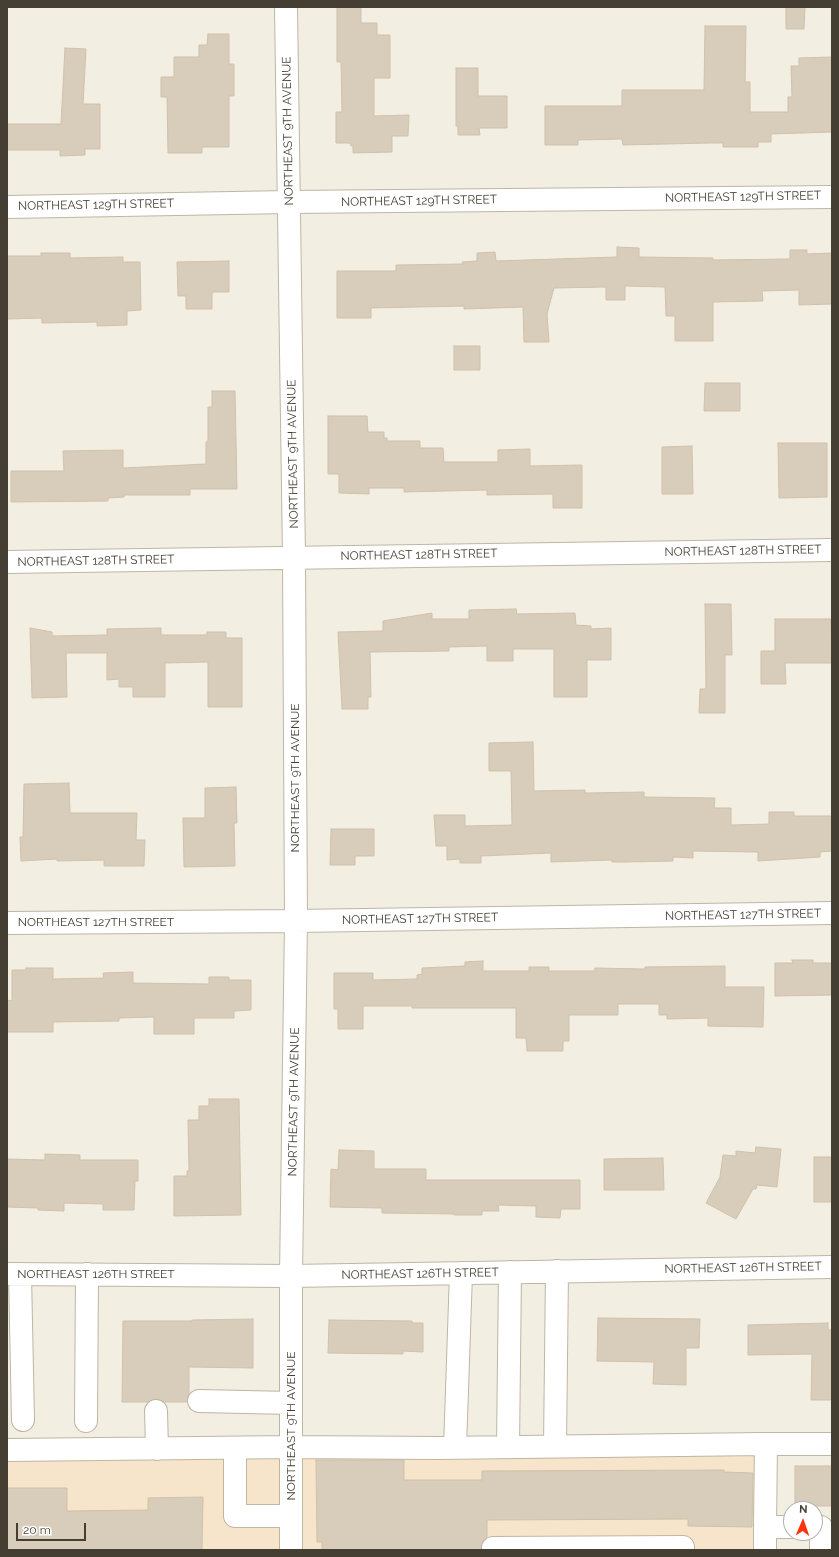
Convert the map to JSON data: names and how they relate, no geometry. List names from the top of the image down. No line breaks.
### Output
{"streets":{"street":["NORTHEAST 9TH AVENUE","NORTHEAST 129TH STREET","NORTHEAST 128TH STREET","NORTHEAST 127TH STREET","NORTHEAST 126TH STREET"]},"crossings":[["NORTHEAST 9TH AVENUE","NORTHEAST 129TH STREET"],["NORTHEAST 9TH AVENUE","NORTHEAST 128TH STREET"],["NORTHEAST 9TH AVENUE","NORTHEAST 127TH STREET"],["NORTHEAST 9TH AVENUE","NORTHEAST 126TH STREET"]],"scale_bar":"20 m","north":"top"}
